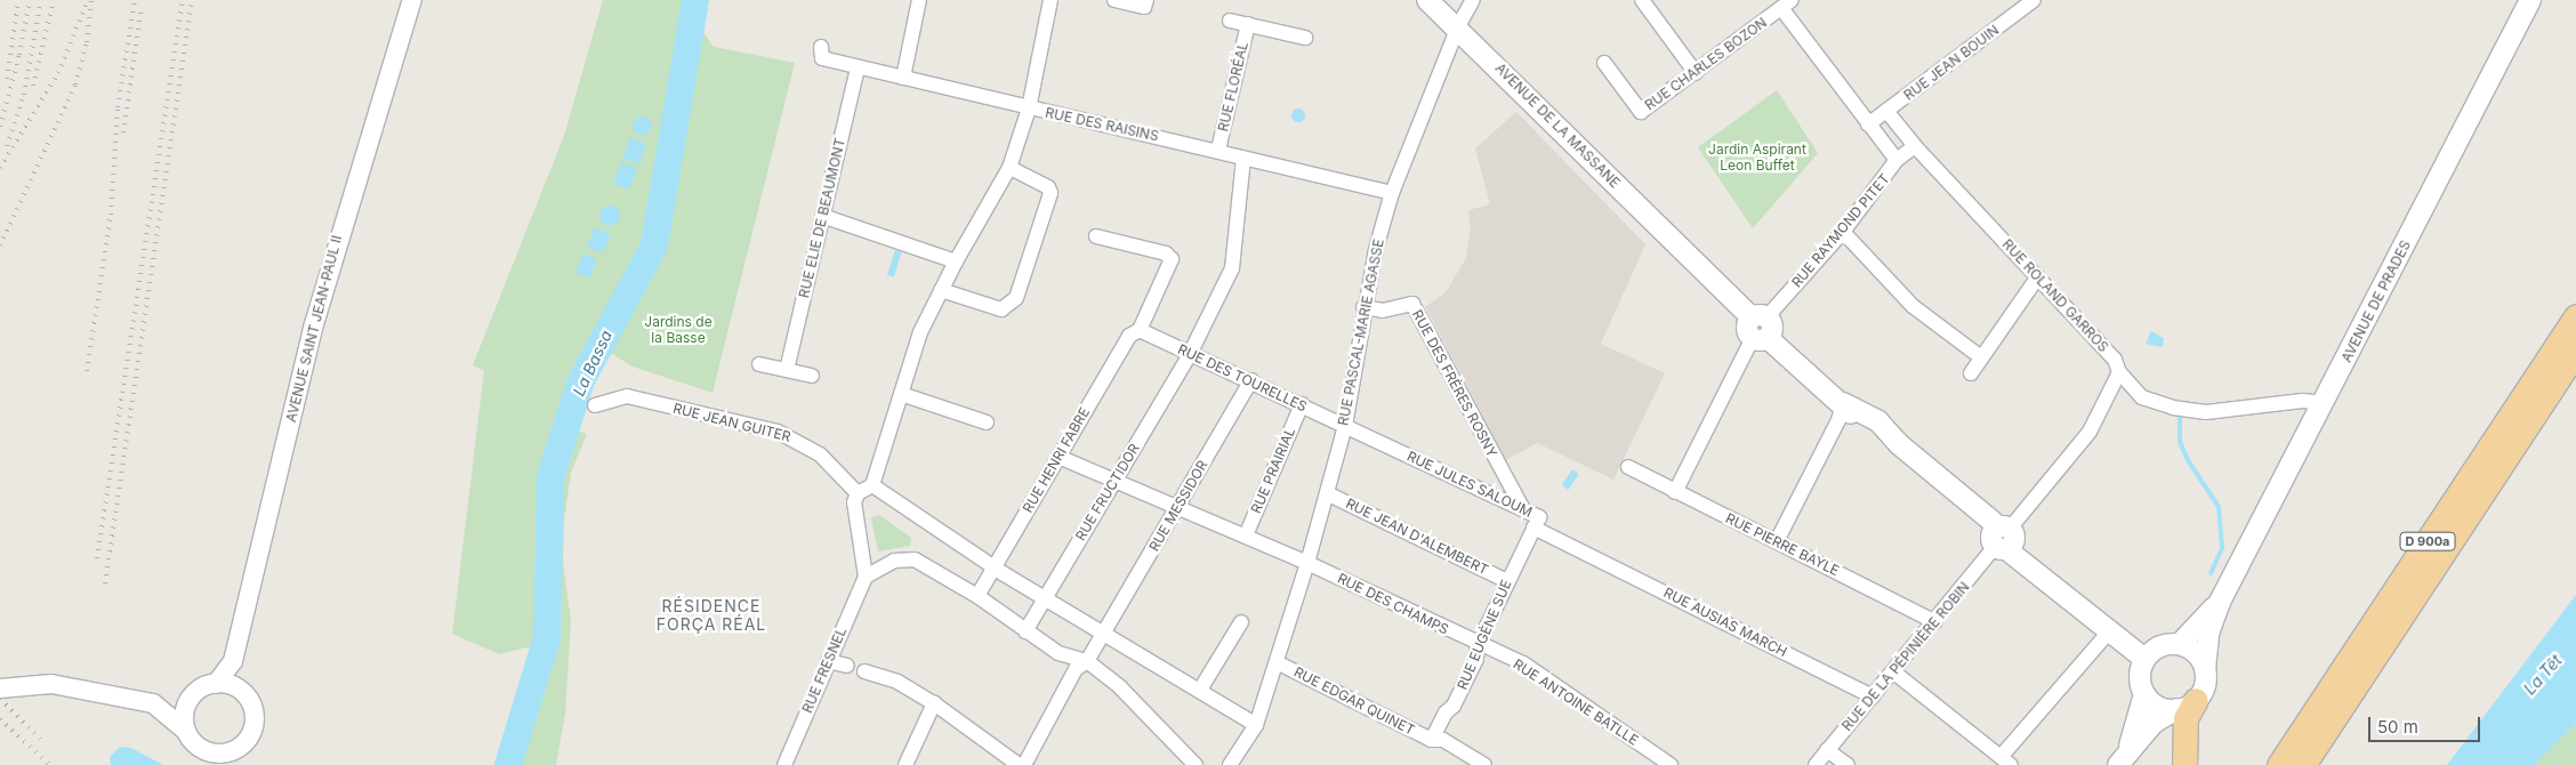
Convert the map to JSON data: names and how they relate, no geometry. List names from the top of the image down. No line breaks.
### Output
{"streets":{"highway":["D 900a"],"main road":["AVENUE DE LA MASSANE","AVENUE DE PRADES"],"street":["RUE JEAN BOUIN","RUE CHARLES BOZON","RUE FLORÉAL","RUE DES RAISINS","RUE ELIE DE BEAUMONT","RUE RAYMOND PITET","RUE ROLAND GARROS","AVENUE SAINT JEAN-PAUL II","RUE PASCAL-MARIE AGASSE","RUE DES TOURELLES","RUE DES FRÈRES ROSNY","RUE JEAN GUITER","RUE HENRI FABRE","RUE PRAIRIAL","RUE JULES SALOUM","RUE FRUCTIDOR","RUE MESSIDOR","RUE JEAN D'ALEMBERT","RUE PIERRE BAYLE","RUE DES CHAMPS","RUE AUSIAS MARCH","RUE EUGÈNE SUE","RUE DE LA PÉPINIÈRE ROBIN","RUE FRESNEL","RUE EDGAR QUINET","RUE ANTOINE BATLLE"]},"crossings":[["RUE JEAN BOUIN","RUE ROLAND GARROS"],["RUE FLORÉAL","RUE DES RAISINS"],["RUE DES RAISINS","RUE ELIE DE BEAUMONT"],["RUE DES RAISINS","RUE PASCAL-MARIE AGASSE"],["RUE DES RAISINS","RUE FRUCTIDOR"],["AVENUE DE LA MASSANE","RUE RAYMOND PITET"],["AVENUE DE LA MASSANE","AVENUE DE PRADES"],["AVENUE DE LA MASSANE","RUE PASCAL-MARIE AGASSE"],["AVENUE DE LA MASSANE","RUE DE LA PÉPINIÈRE ROBIN"],["RUE RAYMOND PITET","RUE ROLAND GARROS"],["RUE RAYMOND PITET","RUE PIERRE BAYLE"],["RUE ROLAND GARROS","AVENUE DE PRADES"],["RUE ROLAND GARROS","RUE DE LA PÉPINIÈRE ROBIN"],["RUE PASCAL-MARIE AGASSE","RUE DES TOURELLES"],["RUE PASCAL-MARIE AGASSE","RUE DES FRÈRES ROSNY"],["RUE PASCAL-MARIE AGASSE","RUE JULES SALOUM"],["RUE PASCAL-MARIE AGASSE","RUE JEAN D'ALEMBERT"],["RUE PASCAL-MARIE AGASSE","RUE DES CHAMPS"],["RUE PASCAL-MARIE AGASSE","RUE EDGAR QUINET"],["RUE DES TOURELLES","RUE HENRI FABRE"],["RUE DES TOURELLES","RUE PRAIRIAL"],["RUE DES TOURELLES","RUE JULES SALOUM"],["RUE DES TOURELLES","RUE FRUCTIDOR"],["RUE DES TOURELLES","RUE MESSIDOR"],["RUE DES FRÈRES ROSNY","RUE JULES SALOUM"],["RUE HENRI FABRE","RUE DES CHAMPS"],["RUE PRAIRIAL","RUE DES CHAMPS"],["RUE JULES SALOUM","RUE AUSIAS MARCH"],["RUE JULES SALOUM","RUE EUGÈNE SUE"],["RUE FRUCTIDOR","RUE DES CHAMPS"],["RUE MESSIDOR","RUE DES CHAMPS"],["RUE JEAN D'ALEMBERT","RUE EUGÈNE SUE"],["RUE PIERRE BAYLE","RUE DE LA PÉPINIÈRE ROBIN"],["RUE DES CHAMPS","RUE EUGÈNE SUE"],["RUE DES CHAMPS","RUE ANTOINE BATLLE"],["RUE AUSIAS MARCH","RUE DE LA PÉPINIÈRE ROBIN"],["RUE EUGÈNE SUE","RUE EDGAR QUINET"],["RUE EUGÈNE SUE","RUE ANTOINE BATLLE"]],"districts":["RÉSIDENCE FORÇA RÉAL"],"water":["La Bassa","La Têt"],"parks":["Jardin Aspirant Leon Buffet","Jardins de la Basse"],"scale_bar":"50 m"}
